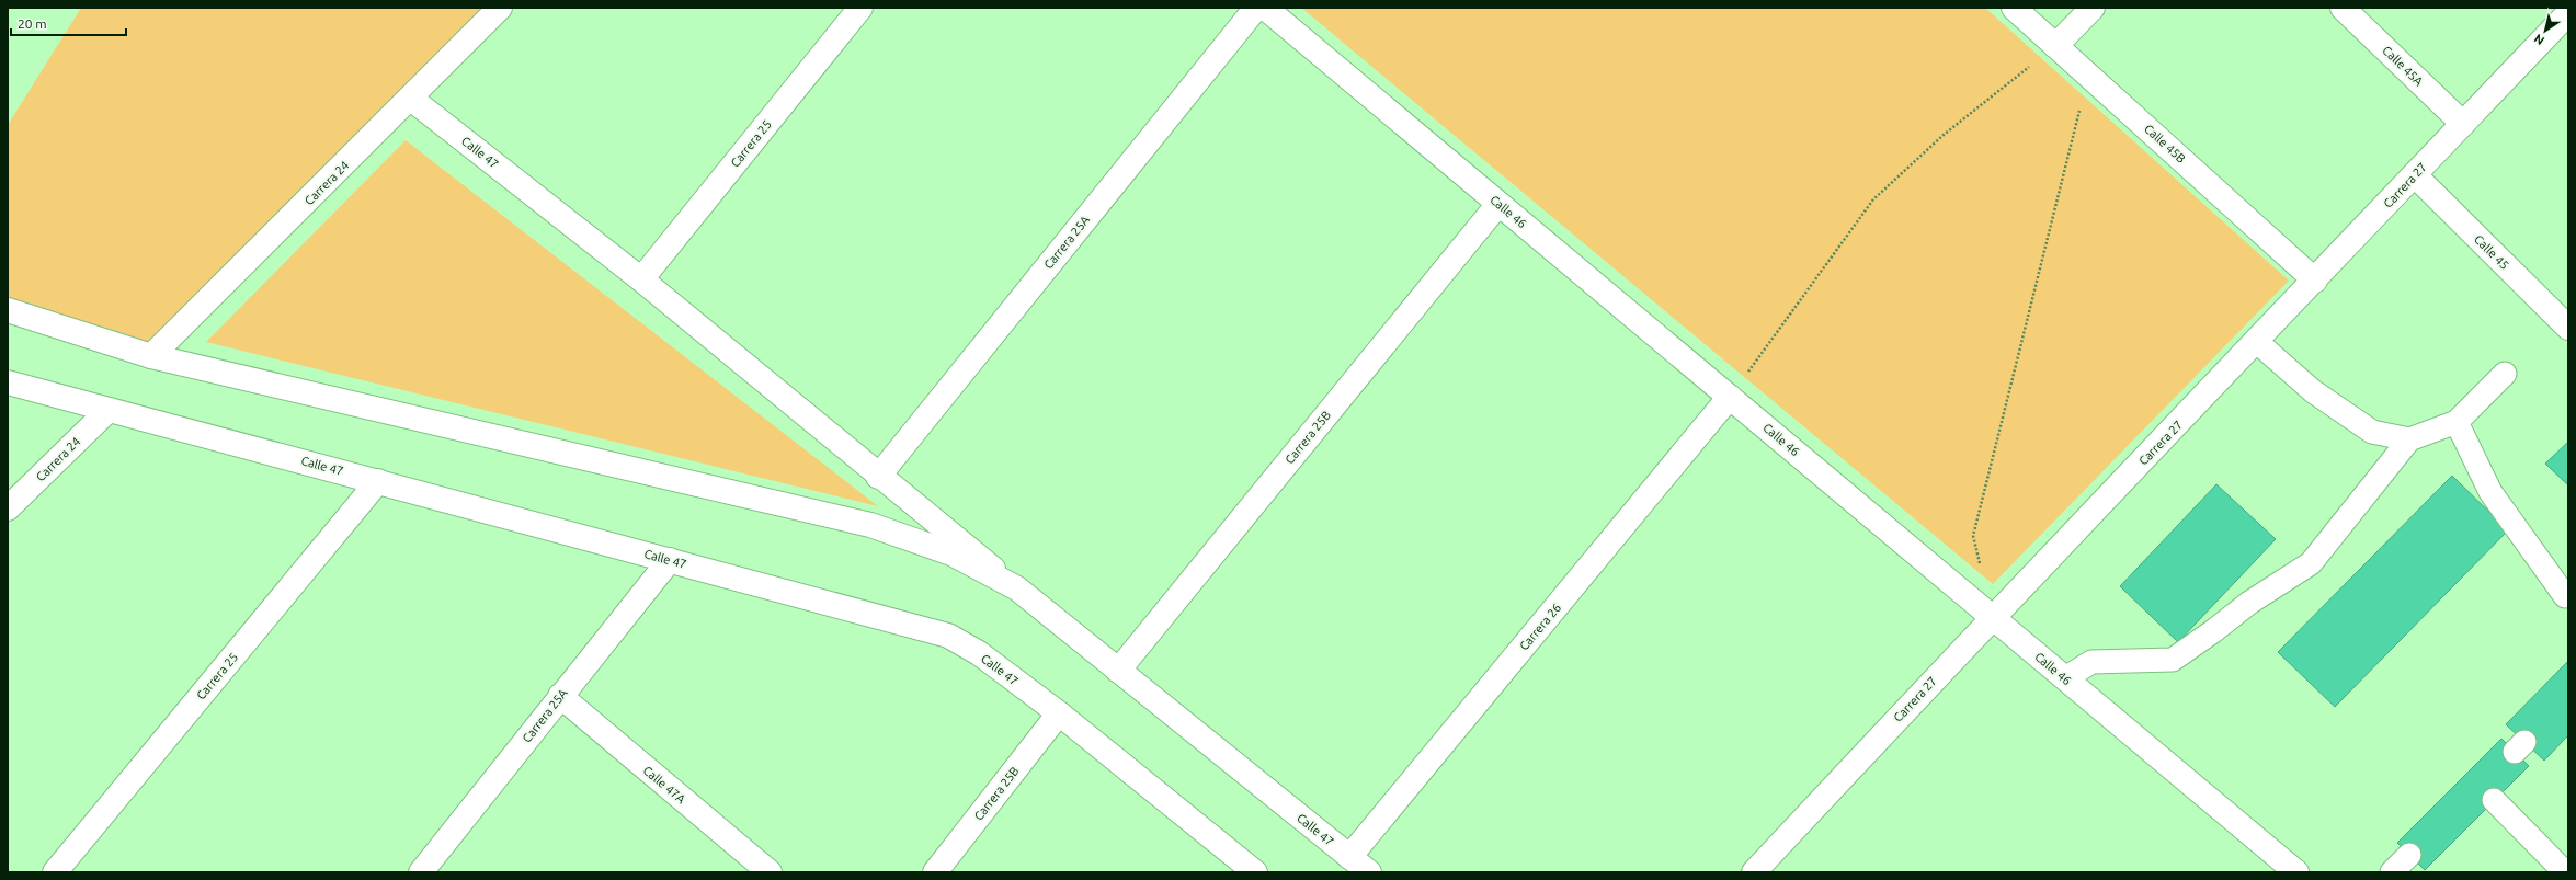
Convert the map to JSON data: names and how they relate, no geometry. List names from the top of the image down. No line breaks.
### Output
{"streets":{"street":["Calle 45A","Carrera 25","Calle 45B","Calle 47","Carrera 24","Carrera 27","Calle 46","Carrera 25A","Calle 45","Carrera 25B","Carrera 26","Calle 47A"]},"crossings":[["Calle 45A","Carrera 27"],["Carrera 25","Calle 47"],["Calle 45B","Carrera 27"],["Calle 47","Carrera 24"],["Calle 47","Carrera 25A"],["Calle 47","Carrera 25B"],["Calle 47","Carrera 26"],["Carrera 27","Calle 46"],["Carrera 27","Calle 45"],["Calle 46","Carrera 25B"],["Calle 46","Carrera 26"],["Carrera 25A","Calle 47A"]],"scale_bar":"20 m","north":"bottom left"}
